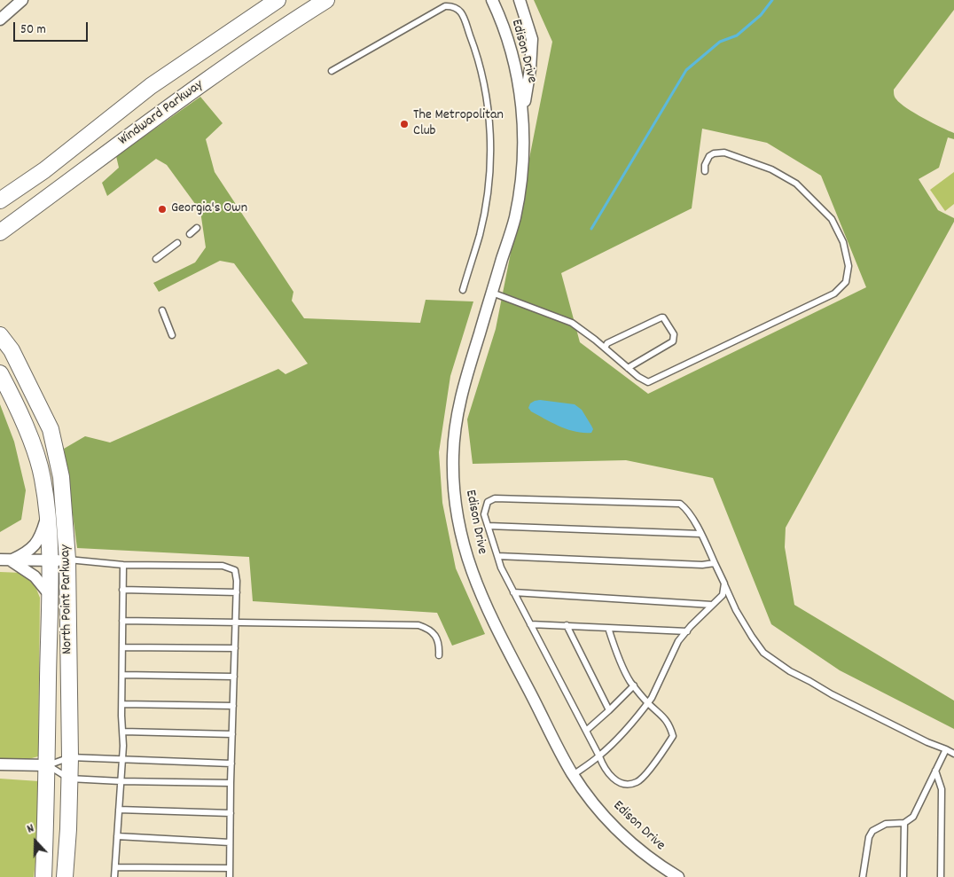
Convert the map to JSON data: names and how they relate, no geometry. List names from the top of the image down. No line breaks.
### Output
{"streets":{"street":["Edison Drive","Windward Parkway","North Point Parkway"]},"places":["The Metropolitan Club","Georgia's Own"],"scale_bar":"50 m","north":"top"}
